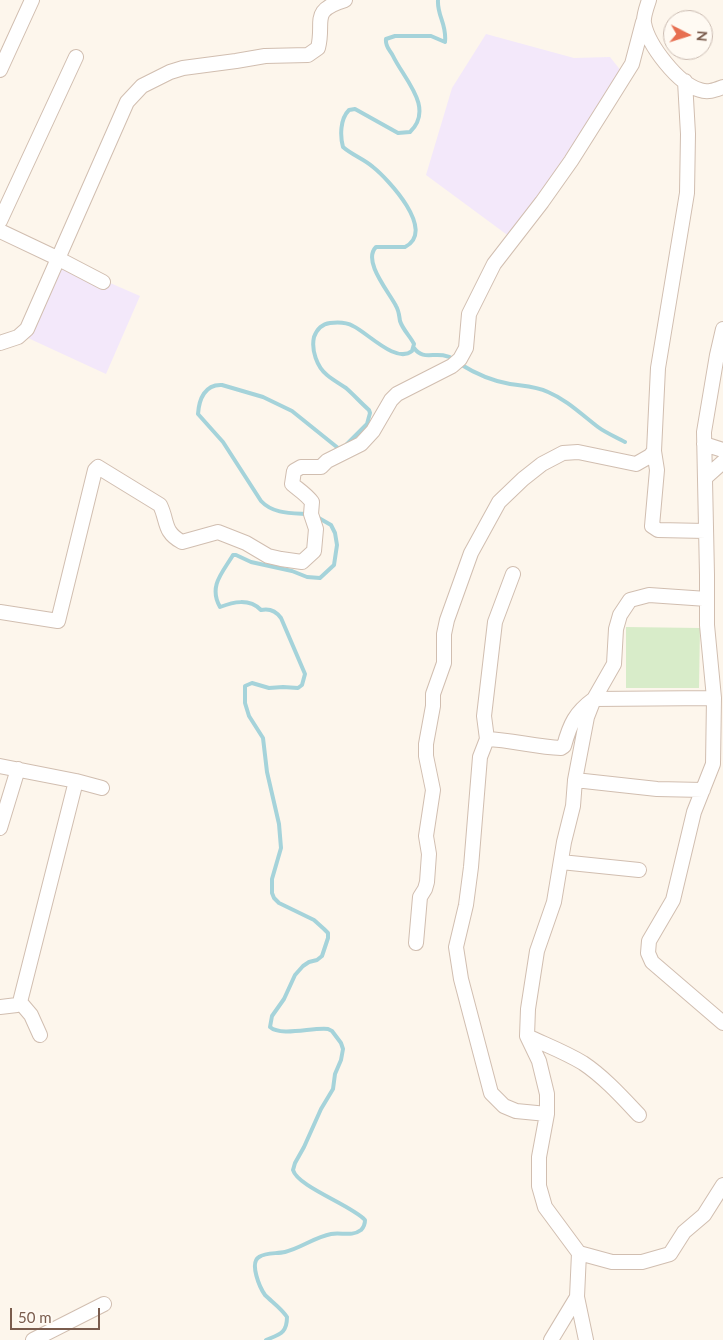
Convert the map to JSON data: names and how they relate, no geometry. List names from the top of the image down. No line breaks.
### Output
{"scale_bar":"50 m","north":"right"}
